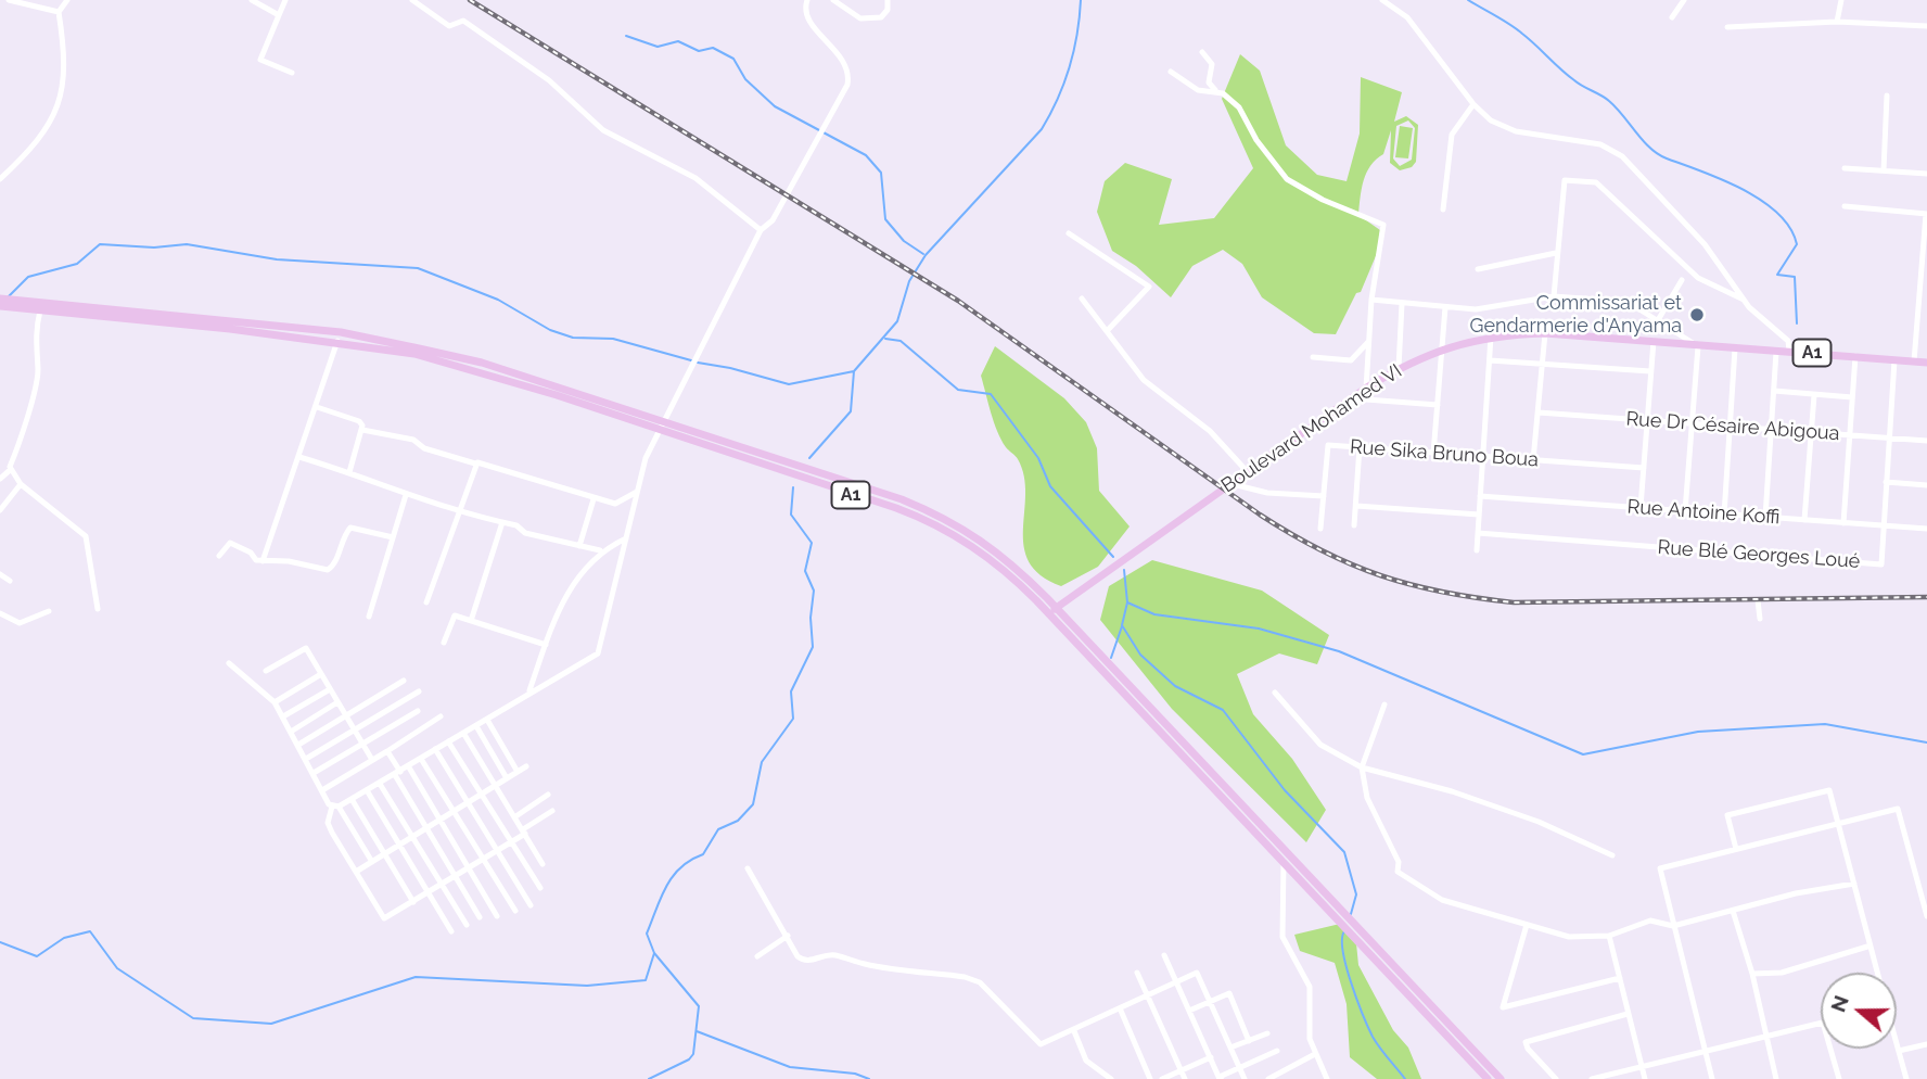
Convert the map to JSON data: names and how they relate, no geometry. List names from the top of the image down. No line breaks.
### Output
{"streets":{"main road":["A1","Boulevard Mohamed VI"],"street":["Rue Dr Césaire Abigoua","Rue Sika Bruno Boua","Rue Antoine Koffi","Rue Blé Georges Loué"]},"crossings":[["A1","Boulevard Mohamed VI"],["Rue Dr Césaire Abigoua","Rue Blé Georges Loué"],["Boulevard Mohamed VI","Rue Blé Georges Loué"],["Rue Antoine Koffi","Rue Blé Georges Loué"]],"places":["Commissariat et Gendarmerie d'Anyama"],"north":"left"}
